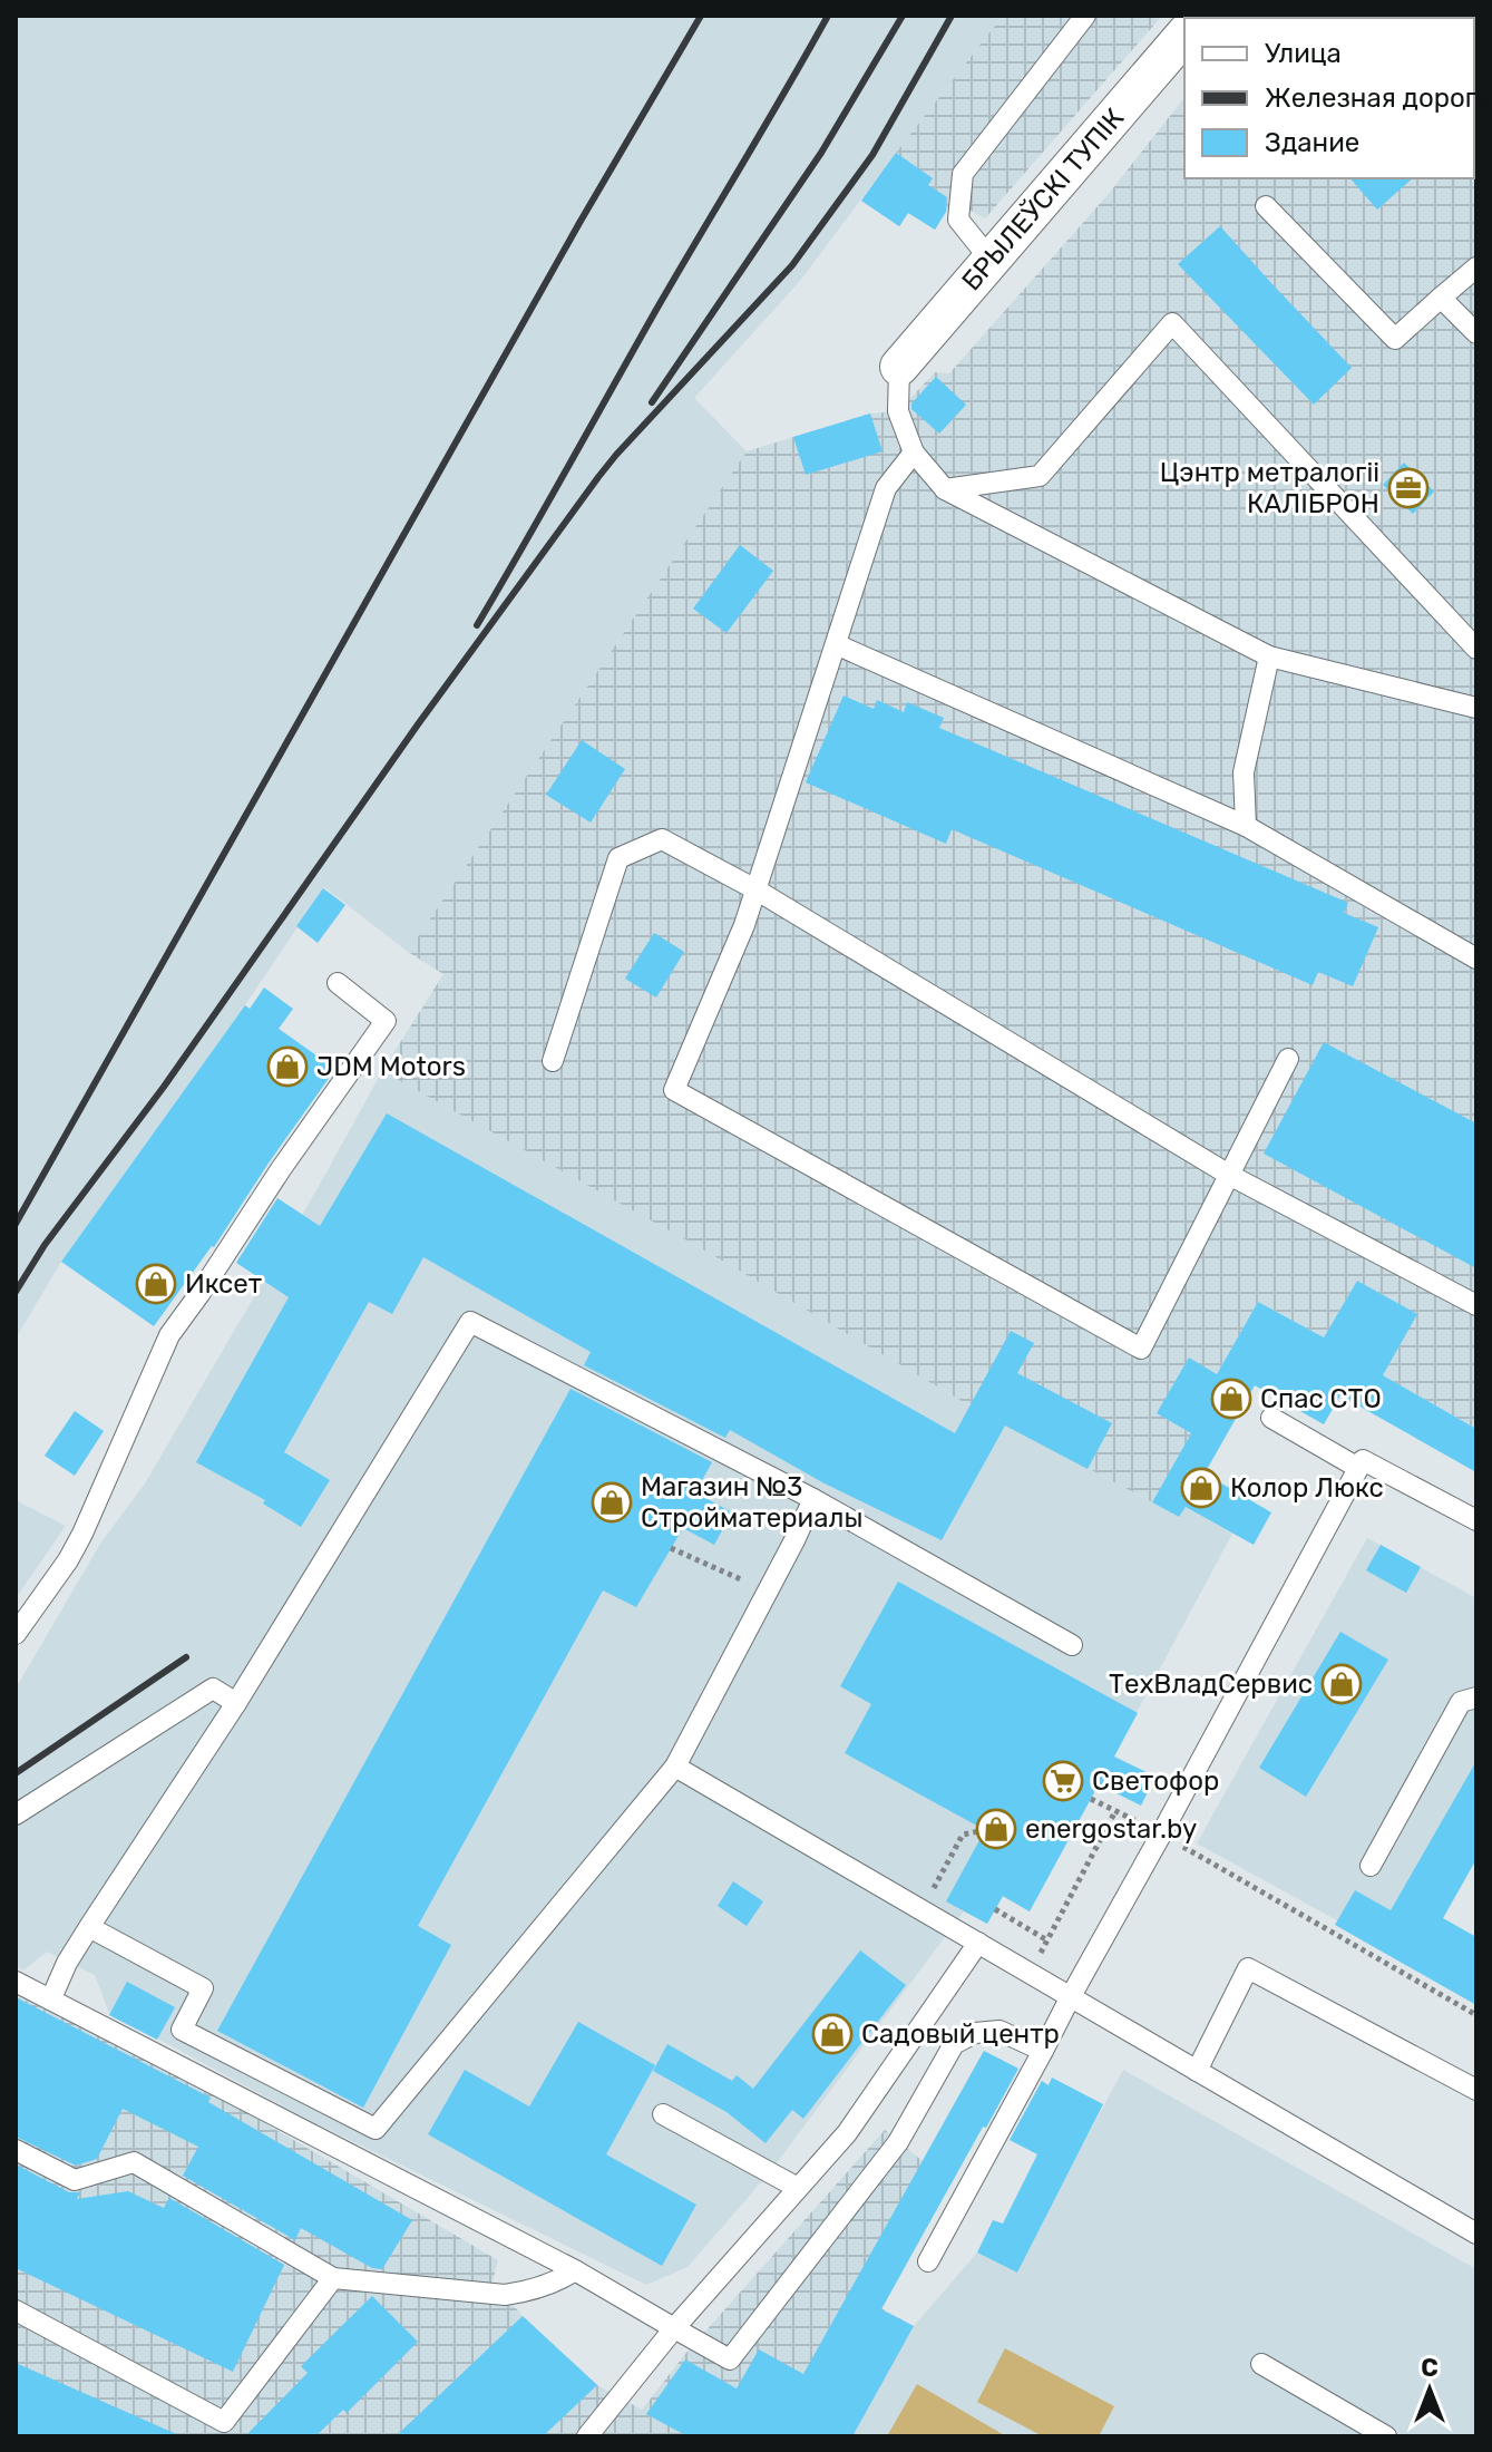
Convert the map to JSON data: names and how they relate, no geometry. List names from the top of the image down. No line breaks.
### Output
{"streets":{"street":["БРЫЛЕЎСКІ ТУПІК"]},"places":{"office":["Цэнтр метралогіі КАЛIБРОН"],"shop":["JDM Motors","Иксет","Спас СТО","Колор Люкс","Магазин №3 Стройматериалы","ТехВладСервис","energostar.by","Садовый центр"],"supermarket":["Светофор"]},"legend":["Улица","Железная дорога","Здание"],"north":"top"}
